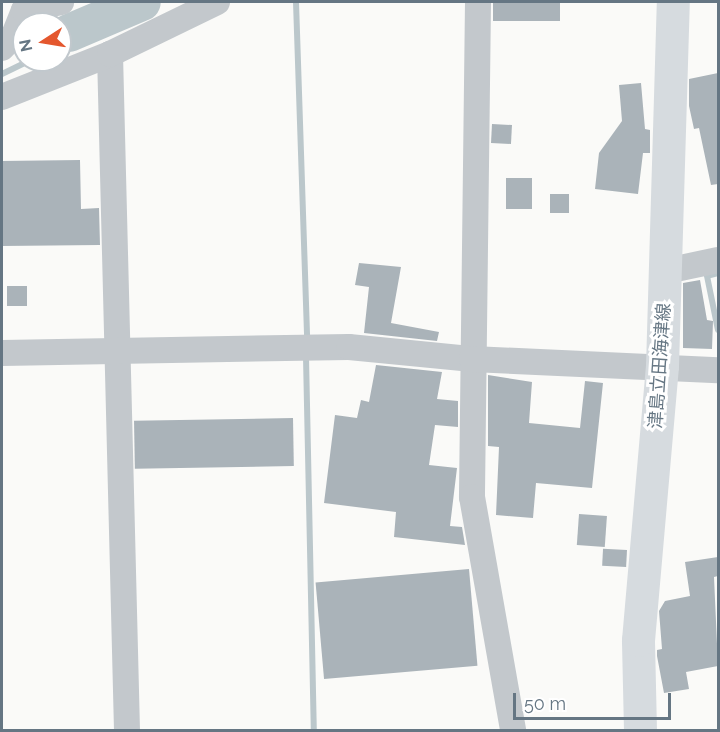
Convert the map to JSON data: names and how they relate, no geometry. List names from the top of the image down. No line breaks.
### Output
{"streets":{"main road":["津島立田海津線"]},"scale_bar":"50 m","north":"left"}
